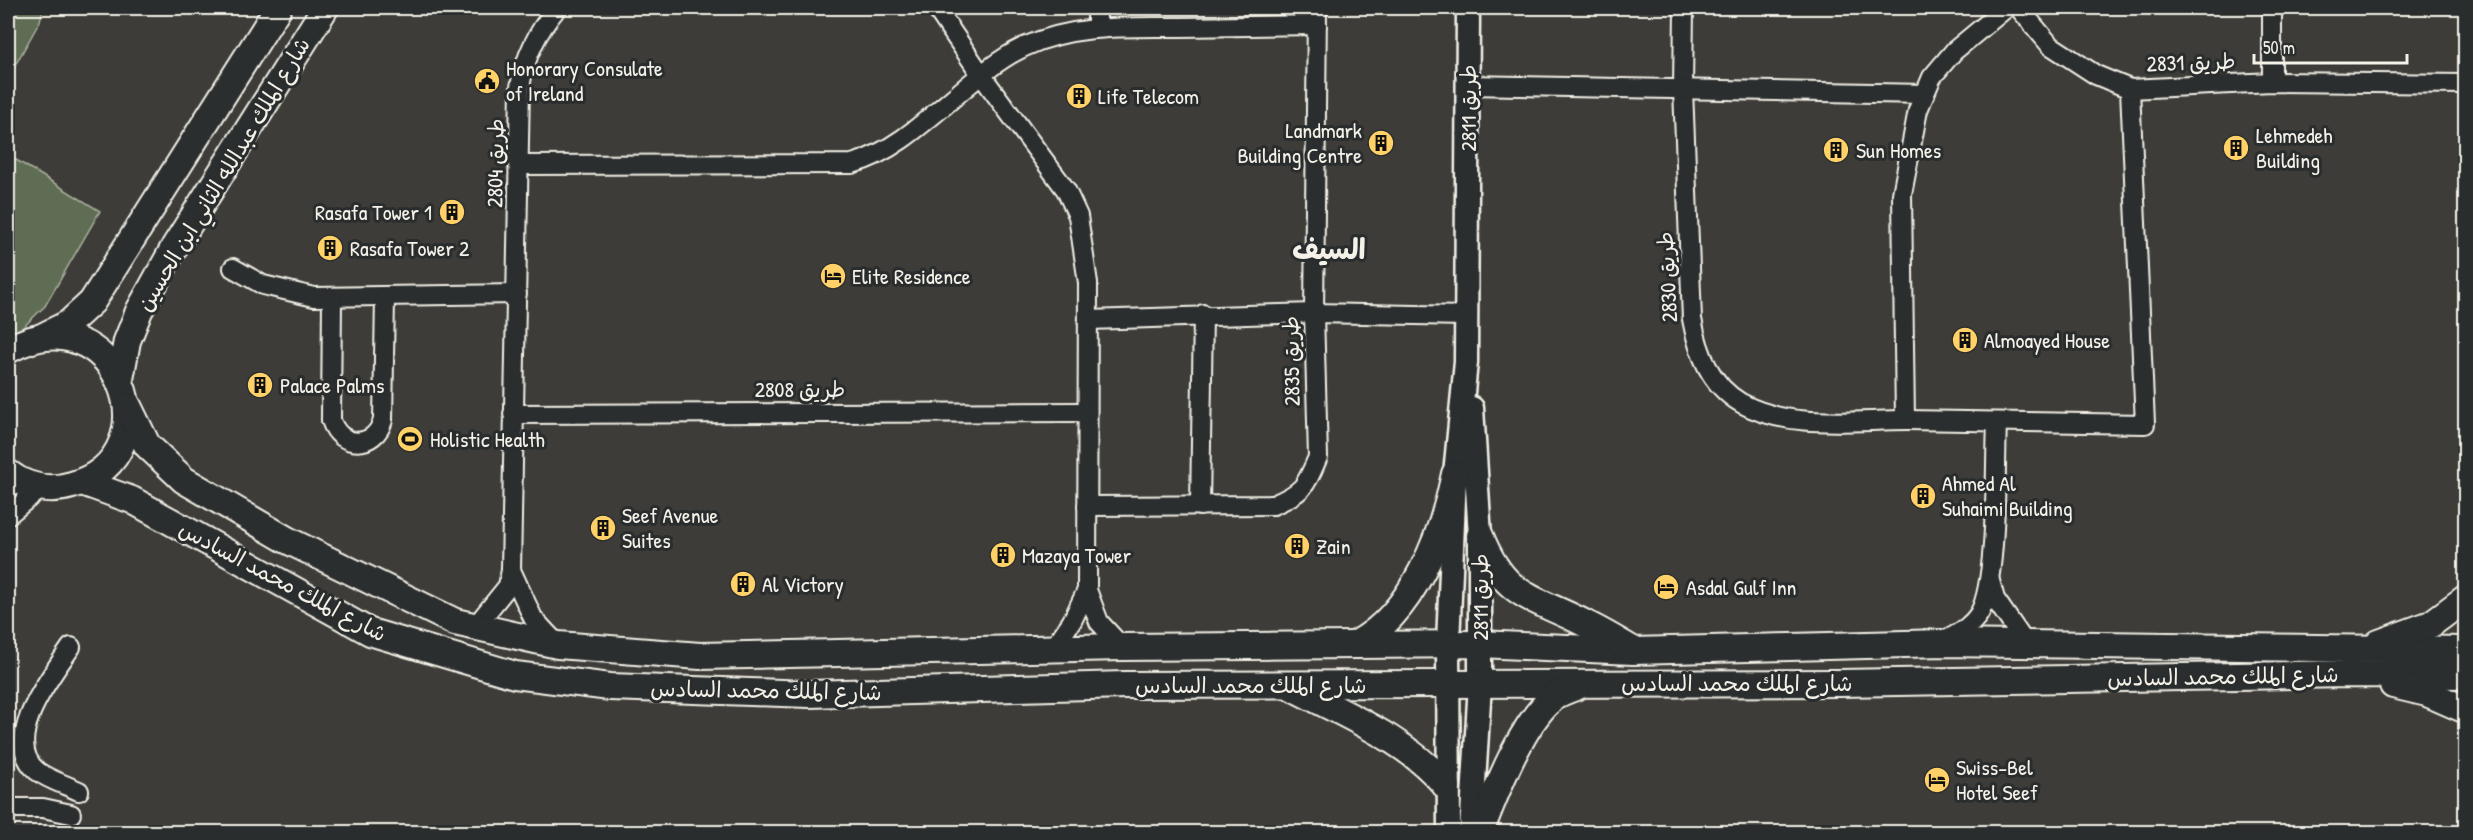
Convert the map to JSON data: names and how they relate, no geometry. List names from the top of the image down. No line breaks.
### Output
{"streets":{"main road":["شارع الملك عبدالله الثاني ابن الحسين","شارع الملك محمد السادس"],"street":["طريق 2831","طريق 2811","طريق 2804","طريق 2830","طريق 2835","طريق 2808"]},"crossings":[["طريق 2831","طريق 2830"],["طريق 2811","شارع الملك محمد السادس"],["طريق 2804","طريق 2808"],["شارع الملك عبدالله الثاني ابن الحسين","شارع الملك محمد السادس"]],"districts":["السيف"],"places":{"public building":["Honorary Consulate of Ireland"],"building":["Life Telecom","Landmark Building Centre","Lehmedeh Building","Sun Homes","Rasafa Tower 1","Rasafa Tower 2","Almoayed House","Palace Palms","Ahmed Al Suhaimi Building","Seef Avenue Suites","Zain","Mazaya Tower","Al Victory"],"hotel":["Elite Residence","Asdal Gulf Inn","Swiss-Bel Hotel Seef"],"sports":["Holistic Health"]},"scale_bar":"50 m"}
